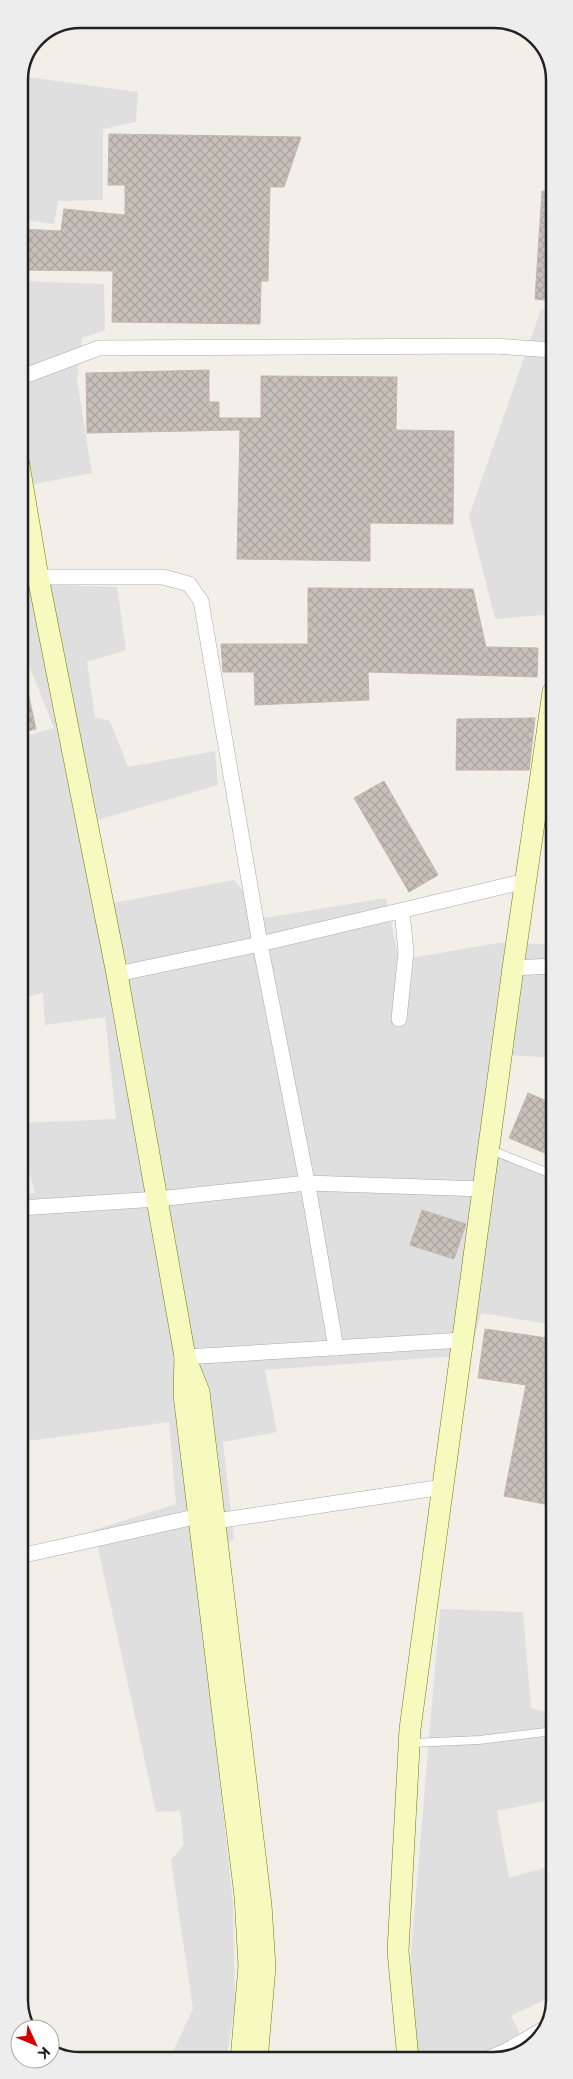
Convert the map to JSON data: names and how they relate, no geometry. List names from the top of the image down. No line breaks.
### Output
{"north":"bottom right"}
